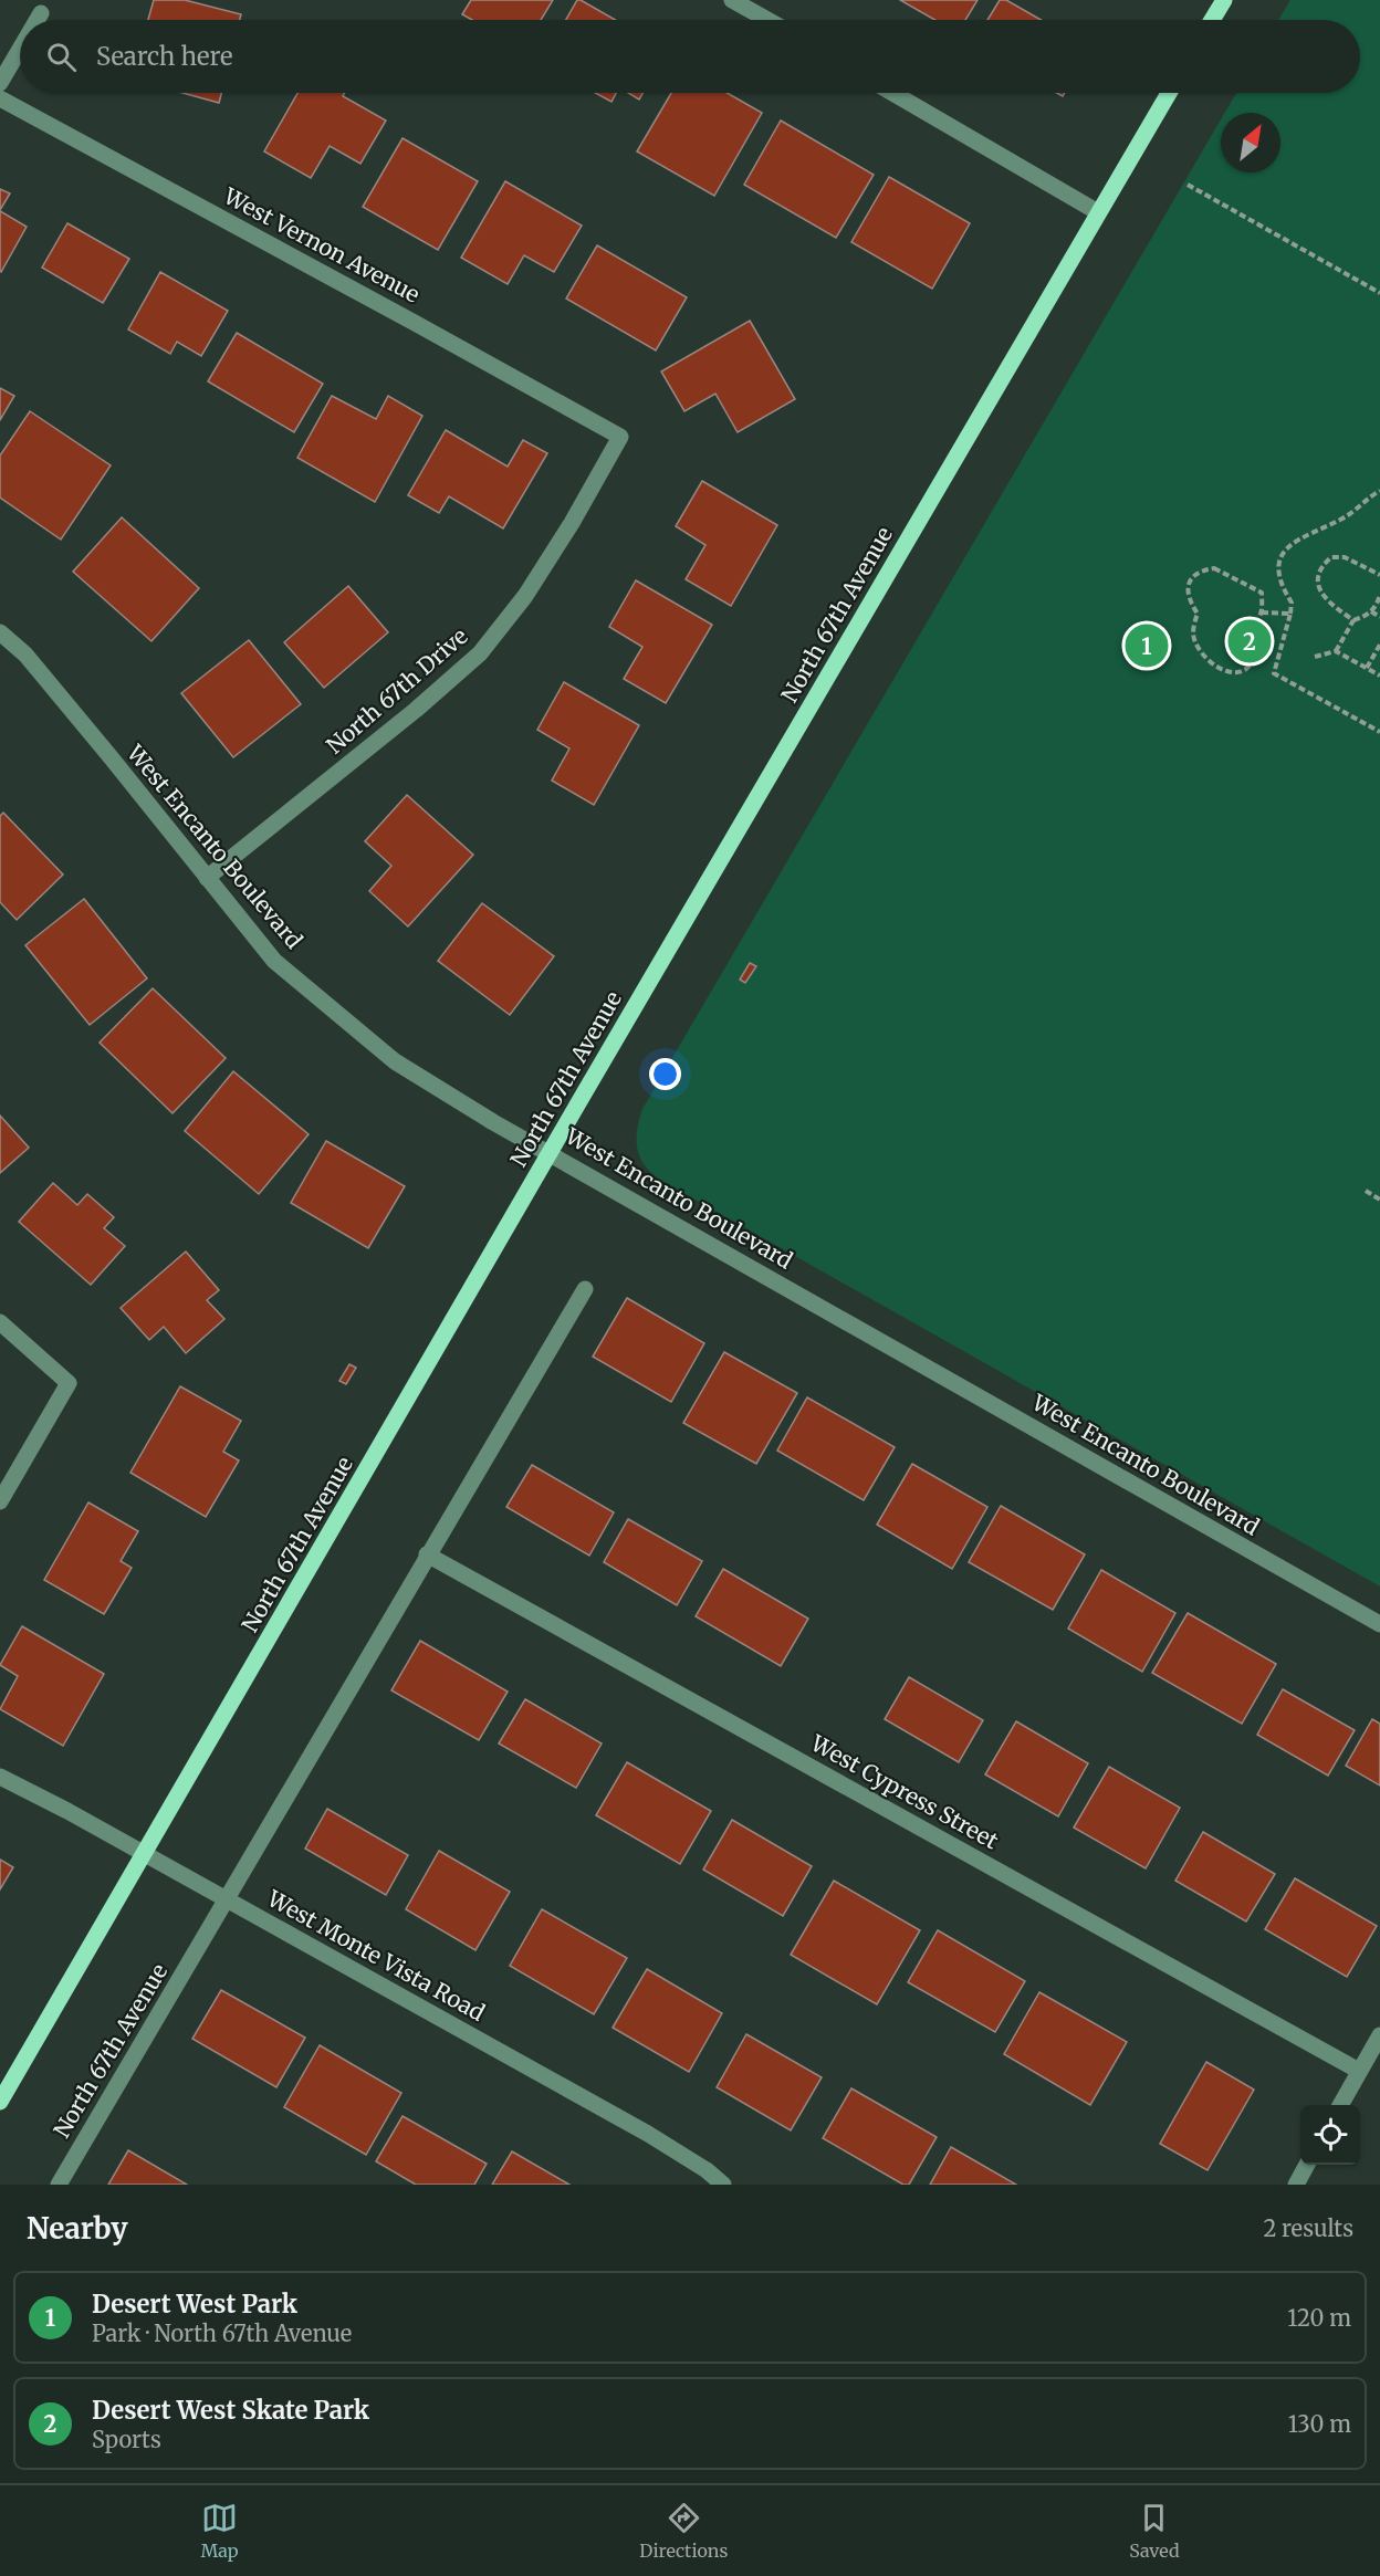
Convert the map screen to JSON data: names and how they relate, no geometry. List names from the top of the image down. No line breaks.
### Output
{"streets":{"main road":["North 67th Avenue"],"street":["West Vernon Avenue","North 67th Drive","West Encanto Boulevard","West Cypress Street","West Monte Vista Road"]},"crossings":[["West Vernon Avenue","North 67th Drive"],["North 67th Avenue","West Encanto Boulevard"],["North 67th Avenue","West Cypress Street"],["North 67th Avenue","West Monte Vista Road"],["North 67th Drive","West Encanto Boulevard"]],"north":"top right","page":{"search":"Search here","pins":["2","1"],"heading":["Nearby","2 results"],"list":[{"mark":"1","name":"Desert West Park","note":"Park · North 67th Avenue","value":"120 m"},{"mark":"2","name":"Desert West Skate Park","note":"Sports","value":"130 m"}],"nav":["Map","Directions","Saved"]}}
